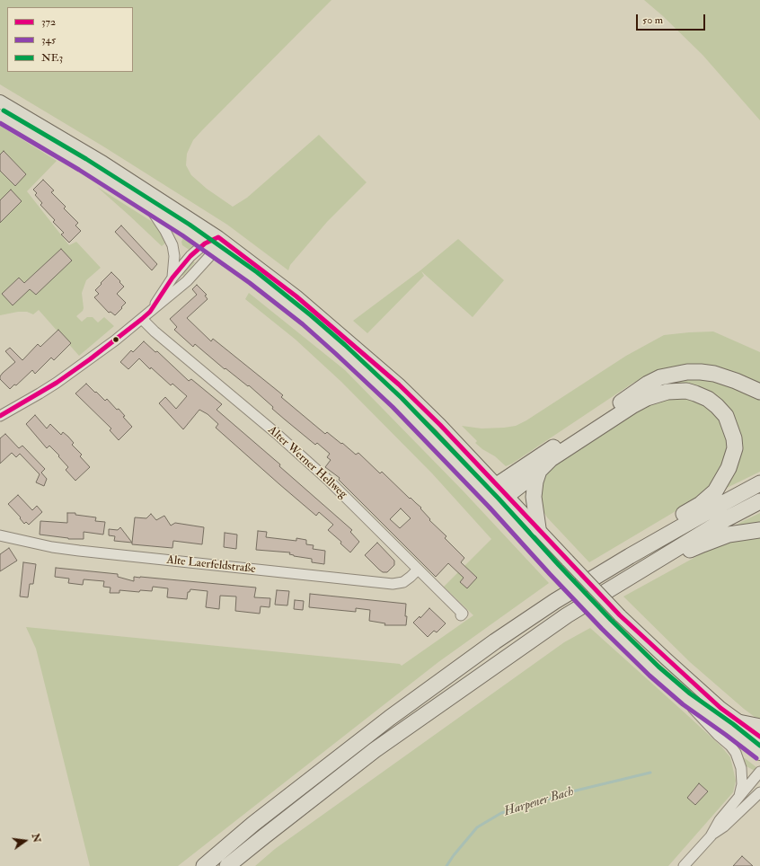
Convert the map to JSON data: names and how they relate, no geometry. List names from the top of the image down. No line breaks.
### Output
{"streets":{"street":["Alter Werner Hellweg","Alte Laerfeldstraße"]},"crossings":[["Alter Werner Hellweg","Alte Laerfeldstraße"]],"water":["Harpener Bach"],"lines":["transit line NE3","transit line 345","transit line 372"],"legend":["372","345","NE3"],"scale_bar":"50 m","north":"right"}
